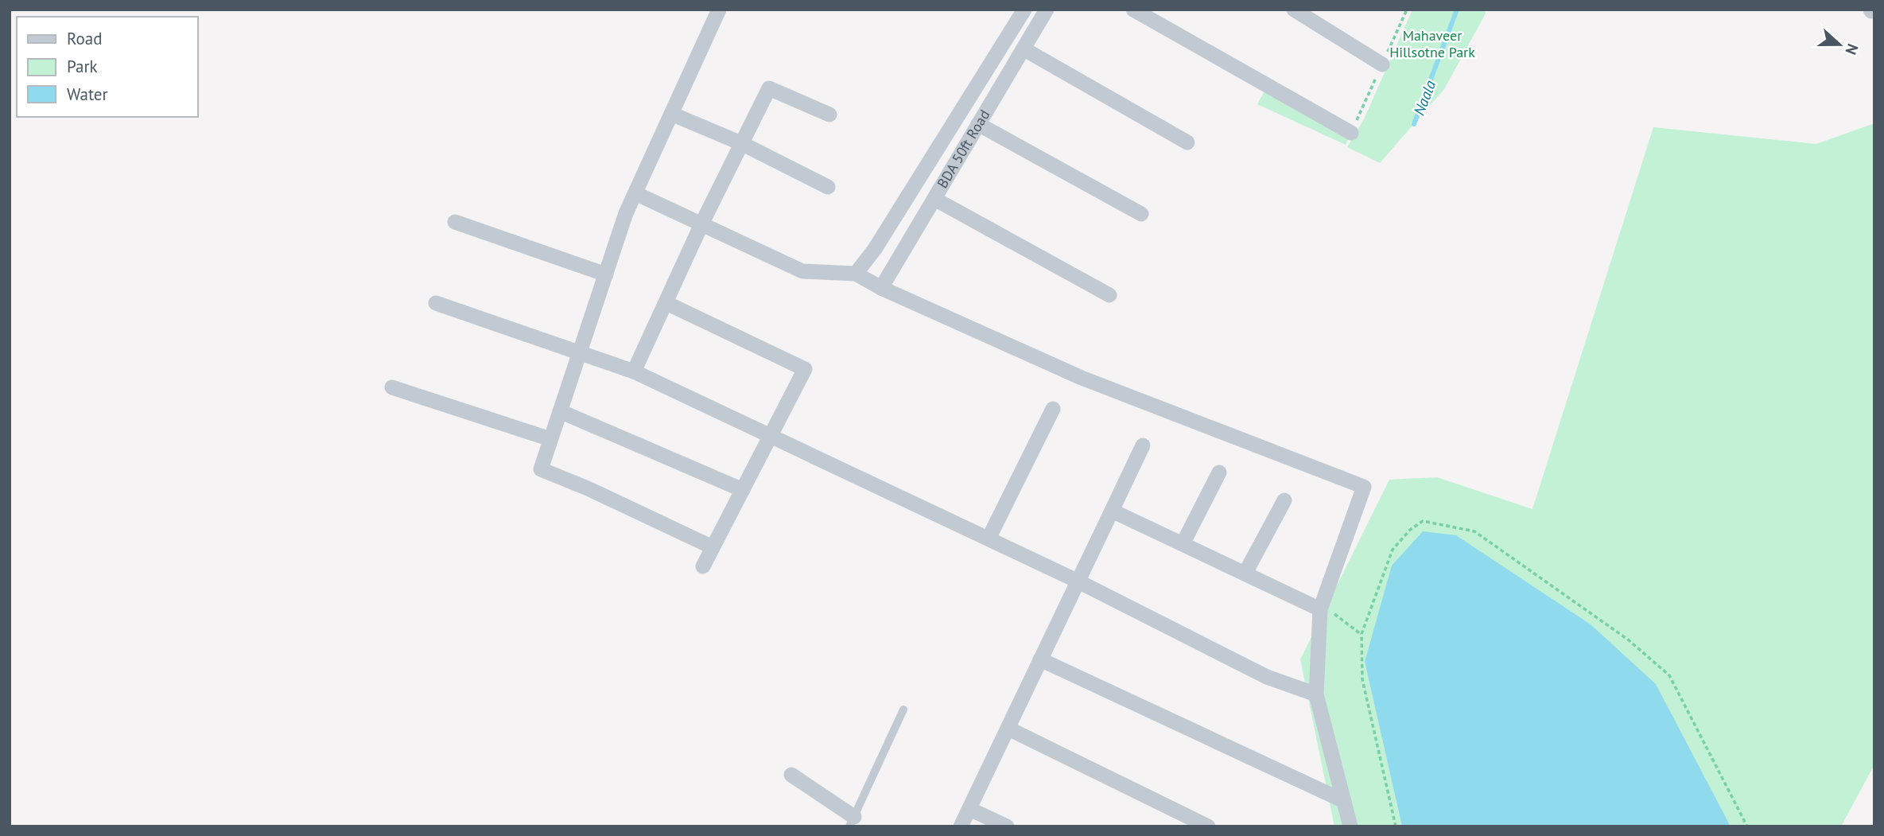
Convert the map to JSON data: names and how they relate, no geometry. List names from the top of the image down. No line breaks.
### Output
{"streets":{"street":["BDA 50ft Road"]},"water":["Naala"],"parks":["Mahaveer Hillsotne Park"],"legend":["Road","Park","Water"],"north":"right"}
